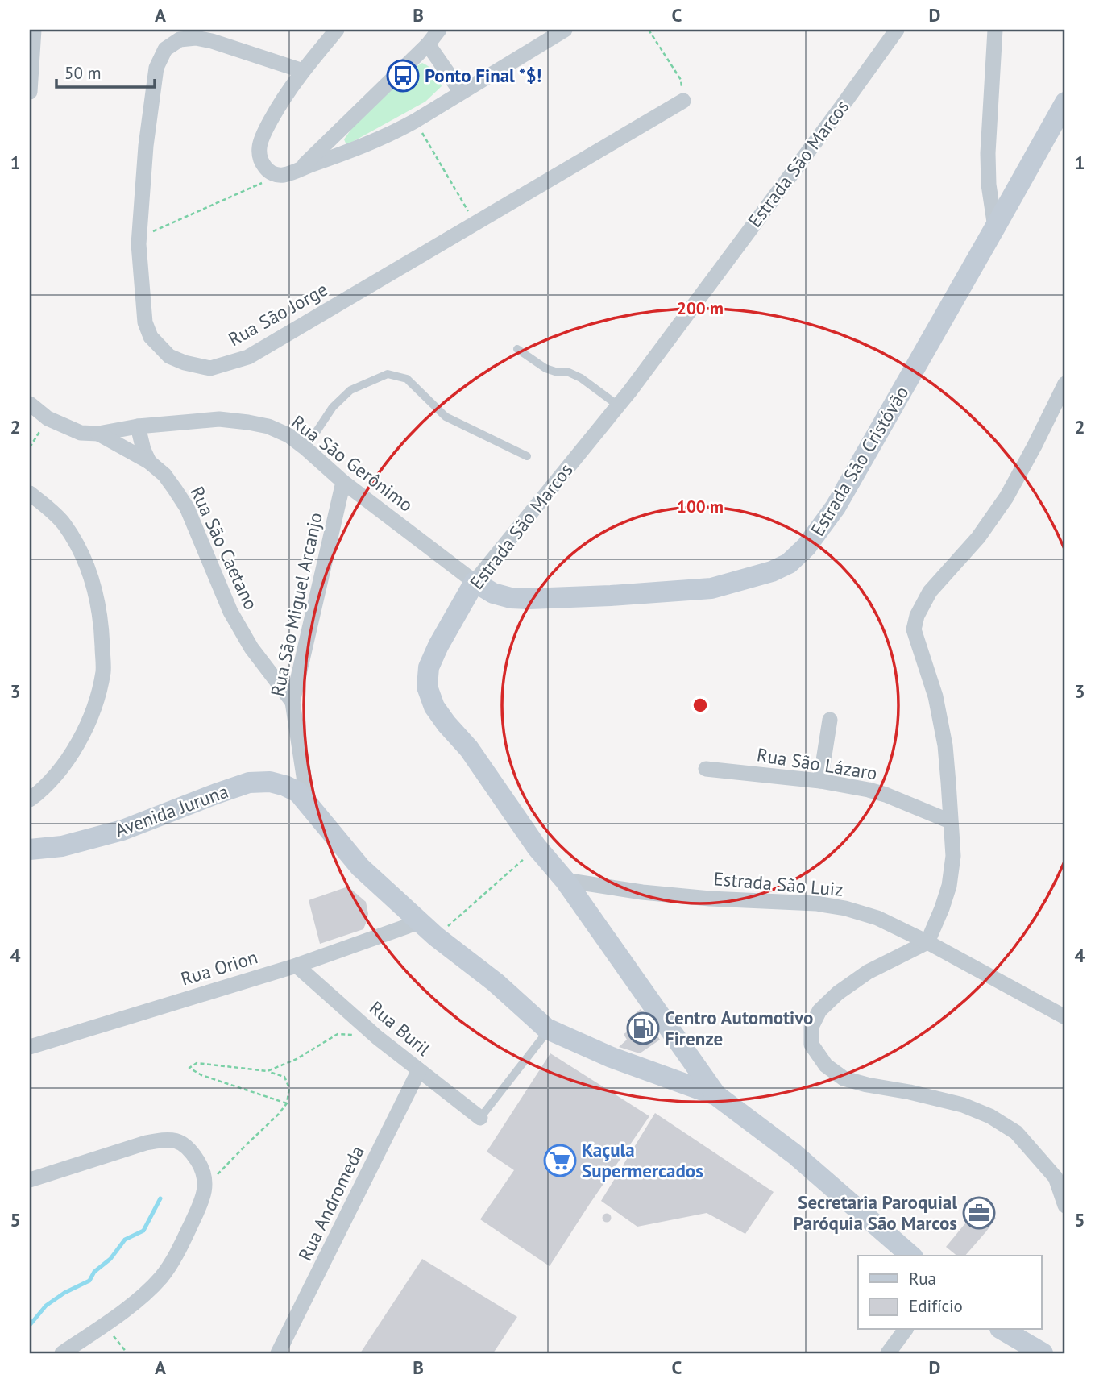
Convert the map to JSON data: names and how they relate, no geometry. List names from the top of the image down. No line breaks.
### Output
{"streets":{"street":["Estrada São Marcos","Rua São Jorge","Estrada São Cristóvão","Rua São Gerônimo","Rua São Caetano","Rua São Miguel Arcanjo","Rua São Lázaro","Avenida Juruna","Estrada São Luiz","Rua Orion","Rua Buril","Rua Andromeda"]},"crossings":[["Estrada São Marcos","Estrada São Cristóvão"],["Estrada São Marcos","Rua São Gerônimo"],["Estrada São Marcos","Avenida Juruna"],["Estrada São Marcos","Estrada São Luiz"],["Estrada São Cristóvão","Rua São Gerônimo"],["Rua São Gerônimo","Rua São Caetano"],["Rua São Gerônimo","Rua São Miguel Arcanjo"],["Rua São Caetano","Rua São Miguel Arcanjo"],["Rua São Miguel Arcanjo","Avenida Juruna"],["Avenida Juruna","Rua Orion"],["Rua Orion","Rua Buril"],["Rua Buril","Rua Andromeda"]],"places":{"bus stop":["Ponto Final *$!"],"fuel station":["Centro Automotivo Firenze"],"supermarket":["Kaçula Supermercados"],"office":["Secretaria Paroquial Paróquia São Marcos"]},"legend":["Rua","Edifício"],"scale_bar":"50 m","grid":{"columns":["A","B","C","D"],"rows":["1","2","3","4","5"]},"rings":["200 m","100 m"]}
